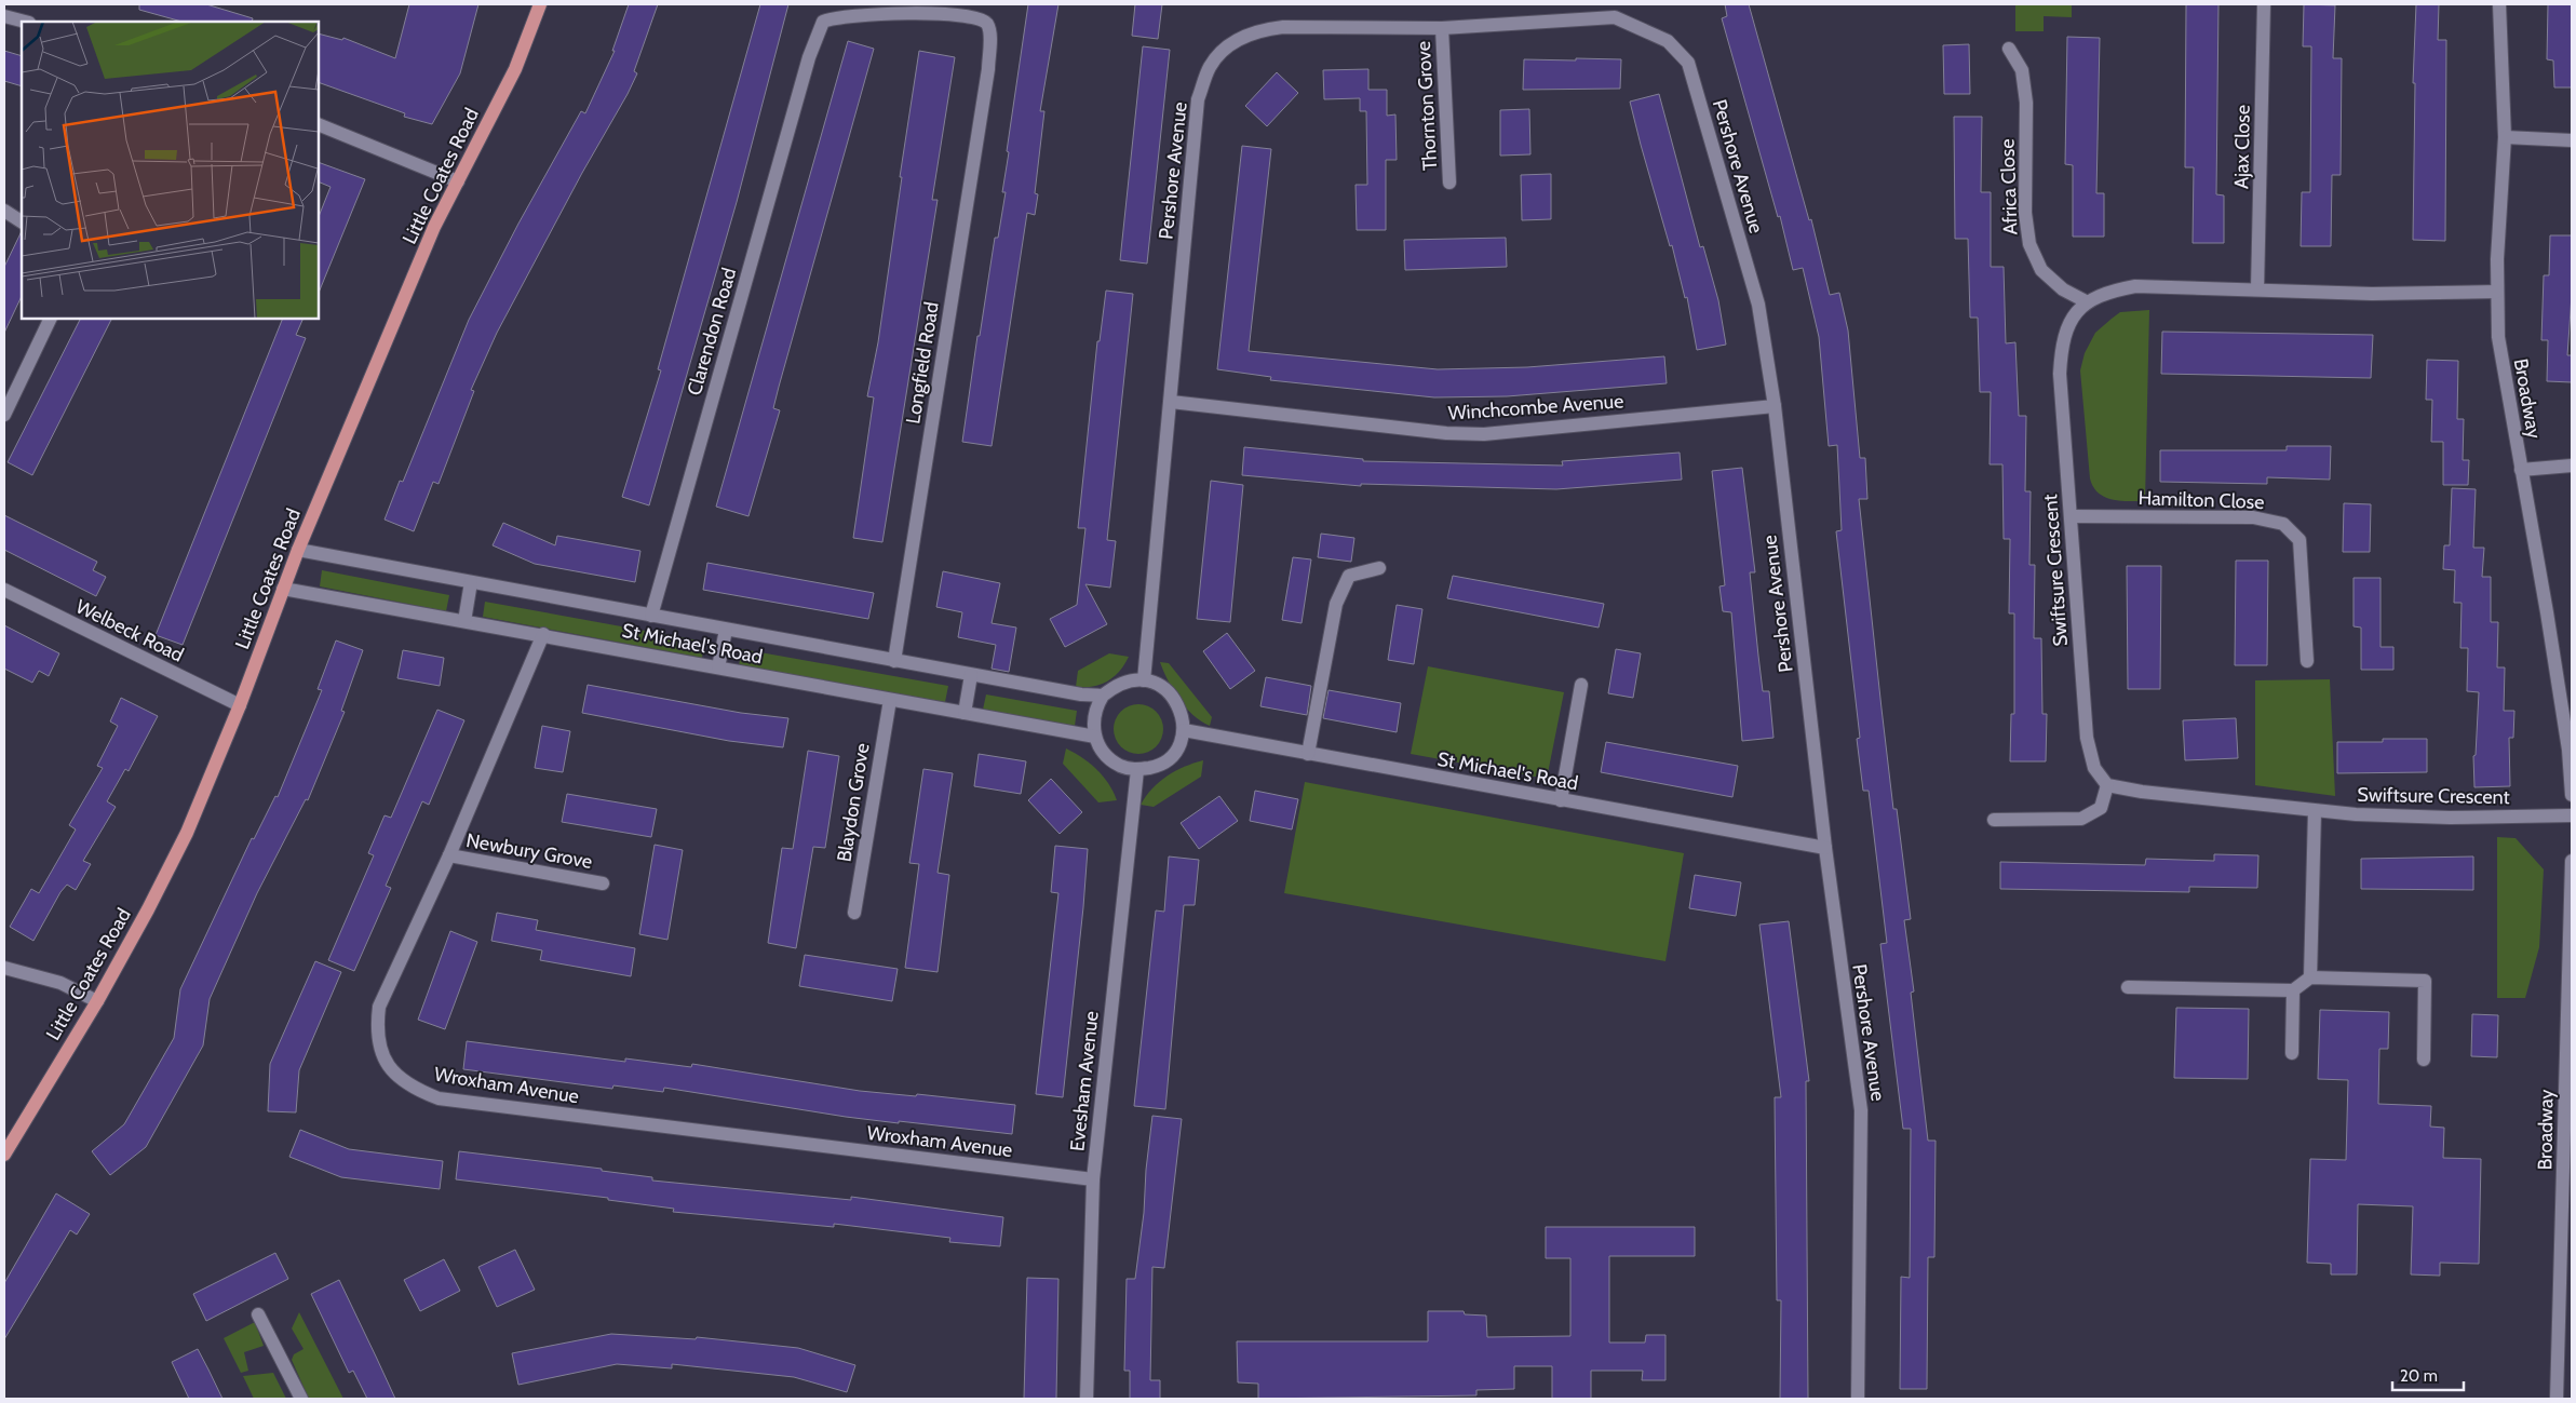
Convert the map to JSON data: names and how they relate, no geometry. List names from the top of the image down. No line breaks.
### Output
{"streets":{"main road":["Little Coates Road"],"street":["Thornton Grove","Ajax Close","Pershore Avenue","Africa Close","Clarendon Road","Longfield Road","Broadway","Winchcombe Avenue","Hamilton Close","Swiftsure Crescent","Welbeck Road","St Michael's Road","Blaydon Grove","Newbury Grove","Evesham Avenue","Wroxham Avenue"]},"crossings":[["Thornton Grove","Pershore Avenue"],["Ajax Close","Swiftsure Crescent"],["Pershore Avenue","Winchcombe Avenue"],["Pershore Avenue","St Michael's Road"],["Pershore Avenue","Evesham Avenue"],["Little Coates Road","Welbeck Road"],["Little Coates Road","St Michael's Road"],["Africa Close","Swiftsure Crescent"],["Clarendon Road","Longfield Road"],["Clarendon Road","St Michael's Road"],["Longfield Road","St Michael's Road"],["Broadway","Swiftsure Crescent"],["Hamilton Close","Swiftsure Crescent"],["St Michael's Road","Blaydon Grove"],["St Michael's Road","Evesham Avenue"],["St Michael's Road","Wroxham Avenue"],["Newbury Grove","Wroxham Avenue"],["Evesham Avenue","Wroxham Avenue"]],"scale_bar":"20 m"}
